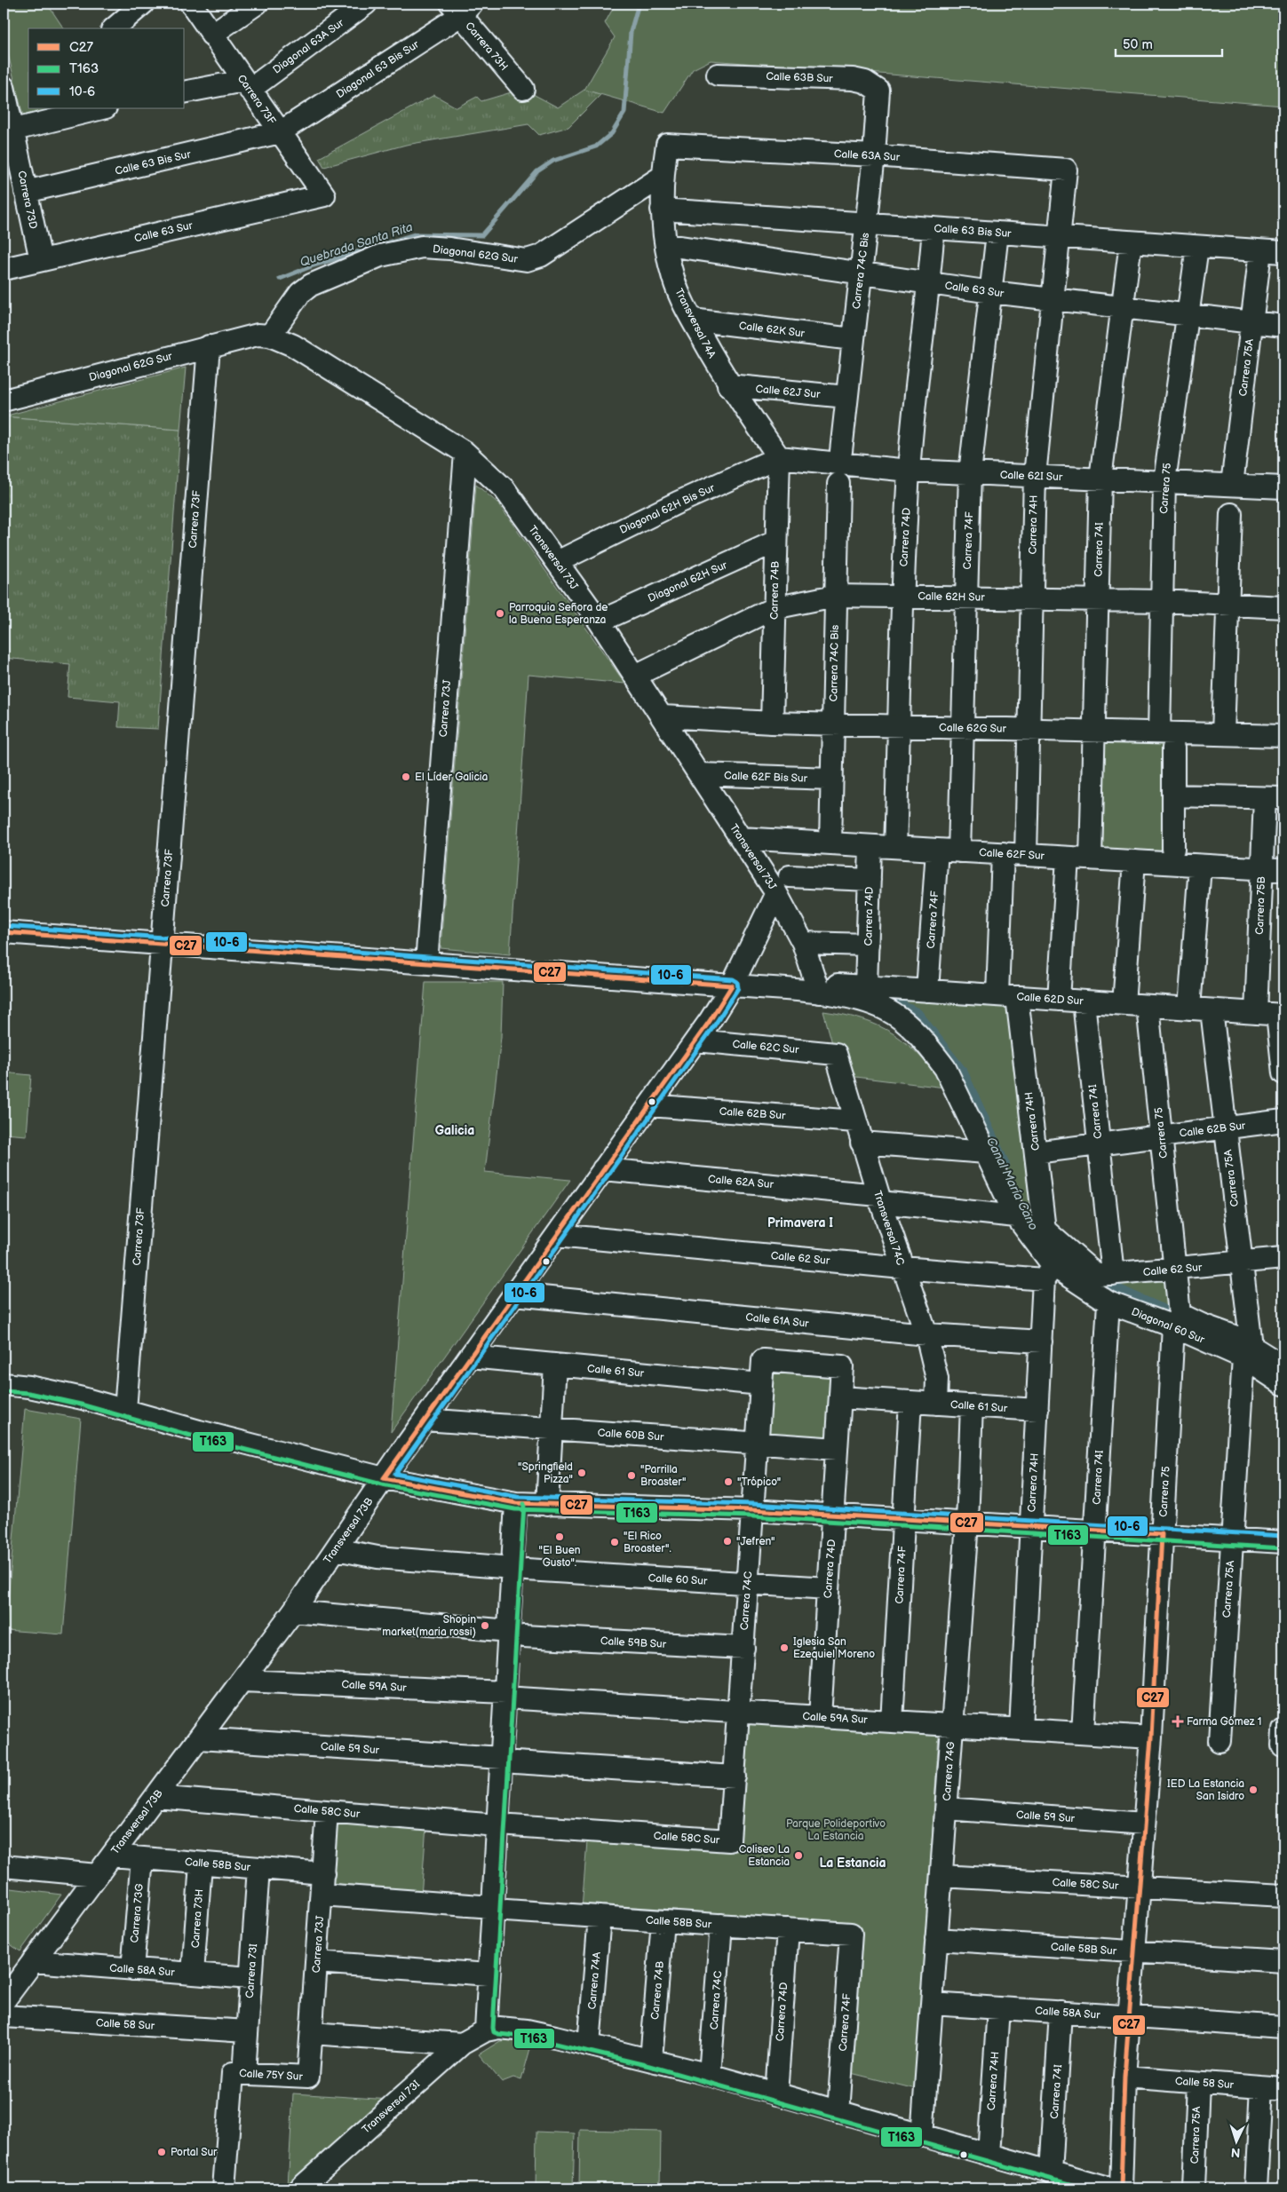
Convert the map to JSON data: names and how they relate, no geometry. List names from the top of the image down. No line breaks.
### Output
{"streets":{"street":["Diagonal 63A Sur","Carrera 73H","Diagonal 63 Bis Sur","Calle 63B Sur","Carrera 73F","Calle 63A Sur","Calle 63 Bis Sur","Carrera 73D","Calle 63 Sur","Diagonal 62G Sur","Carrera 74C Bis","Transversal 74A","Calle 62K Sur","Carrera 75A","Calle 62J Sur","Calle 62I Sur","Carrera 75","Diagonal 62H Bis Sur","Carrera 74H","Carrera 74D","Carrera 74F","Carrera 74I","Transversal 73J","Diagonal 62H Sur","Carrera 74B","Calle 62H Sur","Carrera 73J","Calle 62G Sur","Calle 62F Bis Sur","Calle 62F Sur","Carrera 75B","Calle 62D Sur","Calle 62C Sur","Calle 62B Sur","Calle 62A Sur","Transversal 74C","Calle 62 Sur","Calle 61A Sur","Diagonal 60 Sur","Calle 61 Sur","Calle 60B Sur","Transversal 73B","Calle 60 Sur","Carrera 74C","Calle 59B Sur","Calle 59A Sur","Calle 59 Sur","Carrera 74G","Calle 58C Sur","Calle 58B Sur","Carrera 73G","Calle 58A Sur","Carrera 73I","Carrera 74A","Calle 58 Sur","Calle 75Y Sur","Transversal 73I"]},"crossings":[["Diagonal 63A Sur","Carrera 73F"],["Carrera 73H","Diagonal 63 Bis Sur"],["Carrera 73H","Calle 58B Sur"],["Carrera 73H","Calle 58A Sur"],["Diagonal 63 Bis Sur","Carrera 73F"],["Diagonal 63 Bis Sur","Calle 63 Bis Sur"],["Calle 63B Sur","Carrera 74C Bis"],["Carrera 73F","Calle 63 Bis Sur"],["Carrera 73F","Calle 63 Sur"],["Carrera 73F","Diagonal 62G Sur"],["Carrera 73F","Calle 62D Sur"],["Calle 63A Sur","Carrera 74C Bis"],["Calle 63A Sur","Transversal 74A"],["Calle 63A Sur","Carrera 74H"],["Calle 63 Bis Sur","Carrera 73D"],["Calle 63 Bis Sur","Carrera 74C Bis"],["Calle 63 Bis Sur","Transversal 74A"],["Calle 63 Bis Sur","Carrera 75A"],["Calle 63 Bis Sur","Carrera 75"],["Calle 63 Bis Sur","Carrera 74H"],["Calle 63 Bis Sur","Carrera 74D"],["Calle 63 Bis Sur","Carrera 74F"],["Calle 63 Bis Sur","Carrera 74I"],["Carrera 73D","Calle 63 Sur"],["Calle 63 Sur","Carrera 74C Bis"],["Calle 63 Sur","Transversal 74A"],["Calle 63 Sur","Carrera 75A"],["Calle 63 Sur","Carrera 75"],["Calle 63 Sur","Carrera 74H"],["Calle 63 Sur","Carrera 74D"],["Calle 63 Sur","Carrera 74F"],["Calle 63 Sur","Carrera 74I"],["Diagonal 62G Sur","Transversal 74A"],["Diagonal 62G Sur","Transversal 73J"],["Carrera 74C Bis","Calle 62K Sur"],["Carrera 74C Bis","Calle 62J Sur"],["Carrera 74C Bis","Calle 62H Sur"],["Carrera 74C Bis","Calle 62G Sur"],["Carrera 74C Bis","Calle 62F Bis Sur"],["Carrera 74C Bis","Calle 62F Sur"],["Transversal 74A","Calle 62K Sur"],["Transversal 74A","Calle 62J Sur"],["Transversal 74A","Calle 62I Sur"],["Transversal 74A","Diagonal 62H Bis Sur"],["Transversal 74A","Carrera 74B"],["Carrera 75A","Calle 62I Sur"],["Carrera 75A","Calle 62D Sur"],["Carrera 75A","Calle 62B Sur"],["Carrera 75A","Calle 62 Sur"],["Carrera 75A","Diagonal 60 Sur"],["Carrera 75A","Calle 58 Sur"],["Calle 62I Sur","Carrera 75"],["Calle 62I Sur","Diagonal 62H Bis Sur"],["Calle 62I Sur","Carrera 74H"],["Calle 62I Sur","Carrera 74D"],["Calle 62I Sur","Carrera 74F"],["Calle 62I Sur","Carrera 74I"],["Calle 62I Sur","Carrera 74B"],["Carrera 75","Calle 62H Sur"],["Carrera 75","Calle 62G Sur"],["Carrera 75","Calle 62D Sur"],["Carrera 75","Calle 62B Sur"],["Carrera 75","Calle 62 Sur"],["Carrera 75","Diagonal 60 Sur"],["Carrera 75","Calle 59A Sur"],["Carrera 75","Calle 59 Sur"],["Carrera 75","Calle 58C Sur"],["Carrera 75","Calle 58B Sur"],["Carrera 75","Calle 58A Sur"],["Carrera 75","Calle 58 Sur"],["Diagonal 62H Bis Sur","Transversal 73J"],["Diagonal 62H Bis Sur","Carrera 74B"],["Carrera 74H","Carrera 74I"],["Carrera 74H","Calle 62H Sur"],["Carrera 74H","Calle 62G Sur"],["Carrera 74H","Calle 62F Sur"],["Carrera 74H","Calle 62D Sur"],["Carrera 74H","Calle 62B Sur"],["Carrera 74H","Calle 62 Sur"],["Carrera 74H","Calle 61A Sur"],["Carrera 74H","Diagonal 60 Sur"],["Carrera 74H","Calle 61 Sur"],["Carrera 74H","Calle 59A Sur"],["Carrera 74H","Calle 58A Sur"],["Carrera 74D","Calle 62H Sur"],["Carrera 74D","Calle 62G Sur"],["Carrera 74D","Calle 62F Sur"],["Carrera 74D","Calle 62D Sur"],["Carrera 74D","Calle 61 Sur"],["Carrera 74D","Calle 60B Sur"],["Carrera 74D","Calle 60 Sur"],["Carrera 74D","Carrera 74C"],["Carrera 74D","Calle 59A Sur"],["Carrera 74D","Calle 58B Sur"],["Carrera 74F","Calle 62H Sur"],["Carrera 74F","Calle 62G Sur"],["Carrera 74F","Calle 62F Sur"],["Carrera 74F","Calle 62D Sur"],["Carrera 74F","Calle 61 Sur"],["Carrera 74F","Calle 59A Sur"],["Carrera 74F","Calle 58B Sur"],["Carrera 74I","Calle 62H Sur"],["Carrera 74I","Calle 62G Sur"],["Carrera 74I","Calle 62F Sur"],["Carrera 74I","Calle 62D Sur"],["Carrera 74I","Calle 62B Sur"],["Carrera 74I","Calle 62 Sur"],["Carrera 74I","Diagonal 60 Sur"],["Carrera 74I","Calle 59A Sur"],["Carrera 74I","Calle 58A Sur"],["Transversal 73J","Diagonal 62H Sur"],["Transversal 73J","Calle 62H Sur"],["Transversal 73J","Carrera 73J"],["Transversal 73J","Calle 62G Sur"],["Transversal 73J","Calle 62F Bis Sur"],["Transversal 73J","Calle 62F Sur"],["Transversal 73J","Calle 62D Sur"],["Transversal 73J","Transversal 73B"],["Diagonal 62H Sur","Carrera 74B"],["Carrera 74B","Calle 62H Sur"],["Carrera 74B","Calle 62G Sur"],["Carrera 74B","Calle 58B Sur"],["Carrera 73J","Calle 62D Sur"],["Carrera 73J","Calle 58C Sur"],["Carrera 73J","Calle 58B Sur"],["Carrera 73J","Calle 75Y Sur"],["Calle 62F Sur","Carrera 75B"],["Carrera 75B","Calle 62D Sur"],["Calle 62D Sur","Transversal 73B"],["Calle 62C Sur","Transversal 74C"],["Calle 62C Sur","Transversal 73B"],["Calle 62B Sur","Transversal 74C"],["Calle 62B Sur","Transversal 73B"],["Calle 62A Sur","Transversal 74C"],["Calle 62A Sur","Transversal 73B"],["Transversal 74C","Calle 62 Sur"],["Transversal 74C","Calle 61A Sur"],["Transversal 74C","Calle 61 Sur"],["Calle 62 Sur","Diagonal 60 Sur"],["Calle 62 Sur","Transversal 73B"],["Calle 61A Sur","Transversal 73B"],["Calle 61 Sur","Transversal 73B"],["Calle 61 Sur","Carrera 74C"],["Calle 61 Sur","Carrera 74G"],["Calle 60B Sur","Transversal 73B"],["Calle 60B Sur","Carrera 74C"],["Transversal 73B","Calle 60 Sur"],["Transversal 73B","Calle 59B Sur"],["Transversal 73B","Calle 59A Sur"],["Transversal 73B","Calle 59 Sur"],["Transversal 73B","Calle 58C Sur"],["Transversal 73B","Calle 58B Sur"],["Transversal 73B","Calle 58A Sur"],["Calle 60 Sur","Carrera 74C"],["Carrera 74C","Calle 59B Sur"],["Carrera 74C","Calle 59A Sur"],["Carrera 74C","Calle 59 Sur"],["Carrera 74C","Calle 58C Sur"],["Carrera 74C","Calle 58B Sur"],["Calle 59A Sur","Carrera 74G"],["Calle 59 Sur","Carrera 74G"],["Carrera 74G","Calle 58C Sur"],["Carrera 74G","Calle 58B Sur"],["Carrera 74G","Calle 58A Sur"],["Calle 58B Sur","Carrera 73G"],["Calle 58B Sur","Carrera 73I"],["Calle 58B Sur","Carrera 74A"],["Carrera 73G","Calle 58A Sur"],["Calle 58A Sur","Carrera 73I"],["Carrera 73I","Calle 58 Sur"],["Carrera 73I","Calle 75Y Sur"]],"districts":["Galicia","Primavera I","La Estancia"],"water":["Quebrada Santa Rita","Canal María Cano"],"parks":["Parque Polideportivo La Estancia"],"places":{"other":["Parroquia Señora de la Buena Esperanza","El Líder Galicia","\"Springfield Pizza\"","\"Parrilla Broaster\"","\"Trópico\"","\"El Buen Gusto\".","\"Jefren\"","\"El Rico Broaster\".","Shopin market(maria rossi)","Iglesia San Ezequiel Moreno","IED La Estancia San Isidro","Coliseo La Estancia","Portal Sur"],"health":["Farma Gómez 1"]},"lines":["transit line 10-6","transit line C27","transit line T163"],"legend":["C27","T163","10-6"],"scale_bar":"50 m","north":"bottom"}
